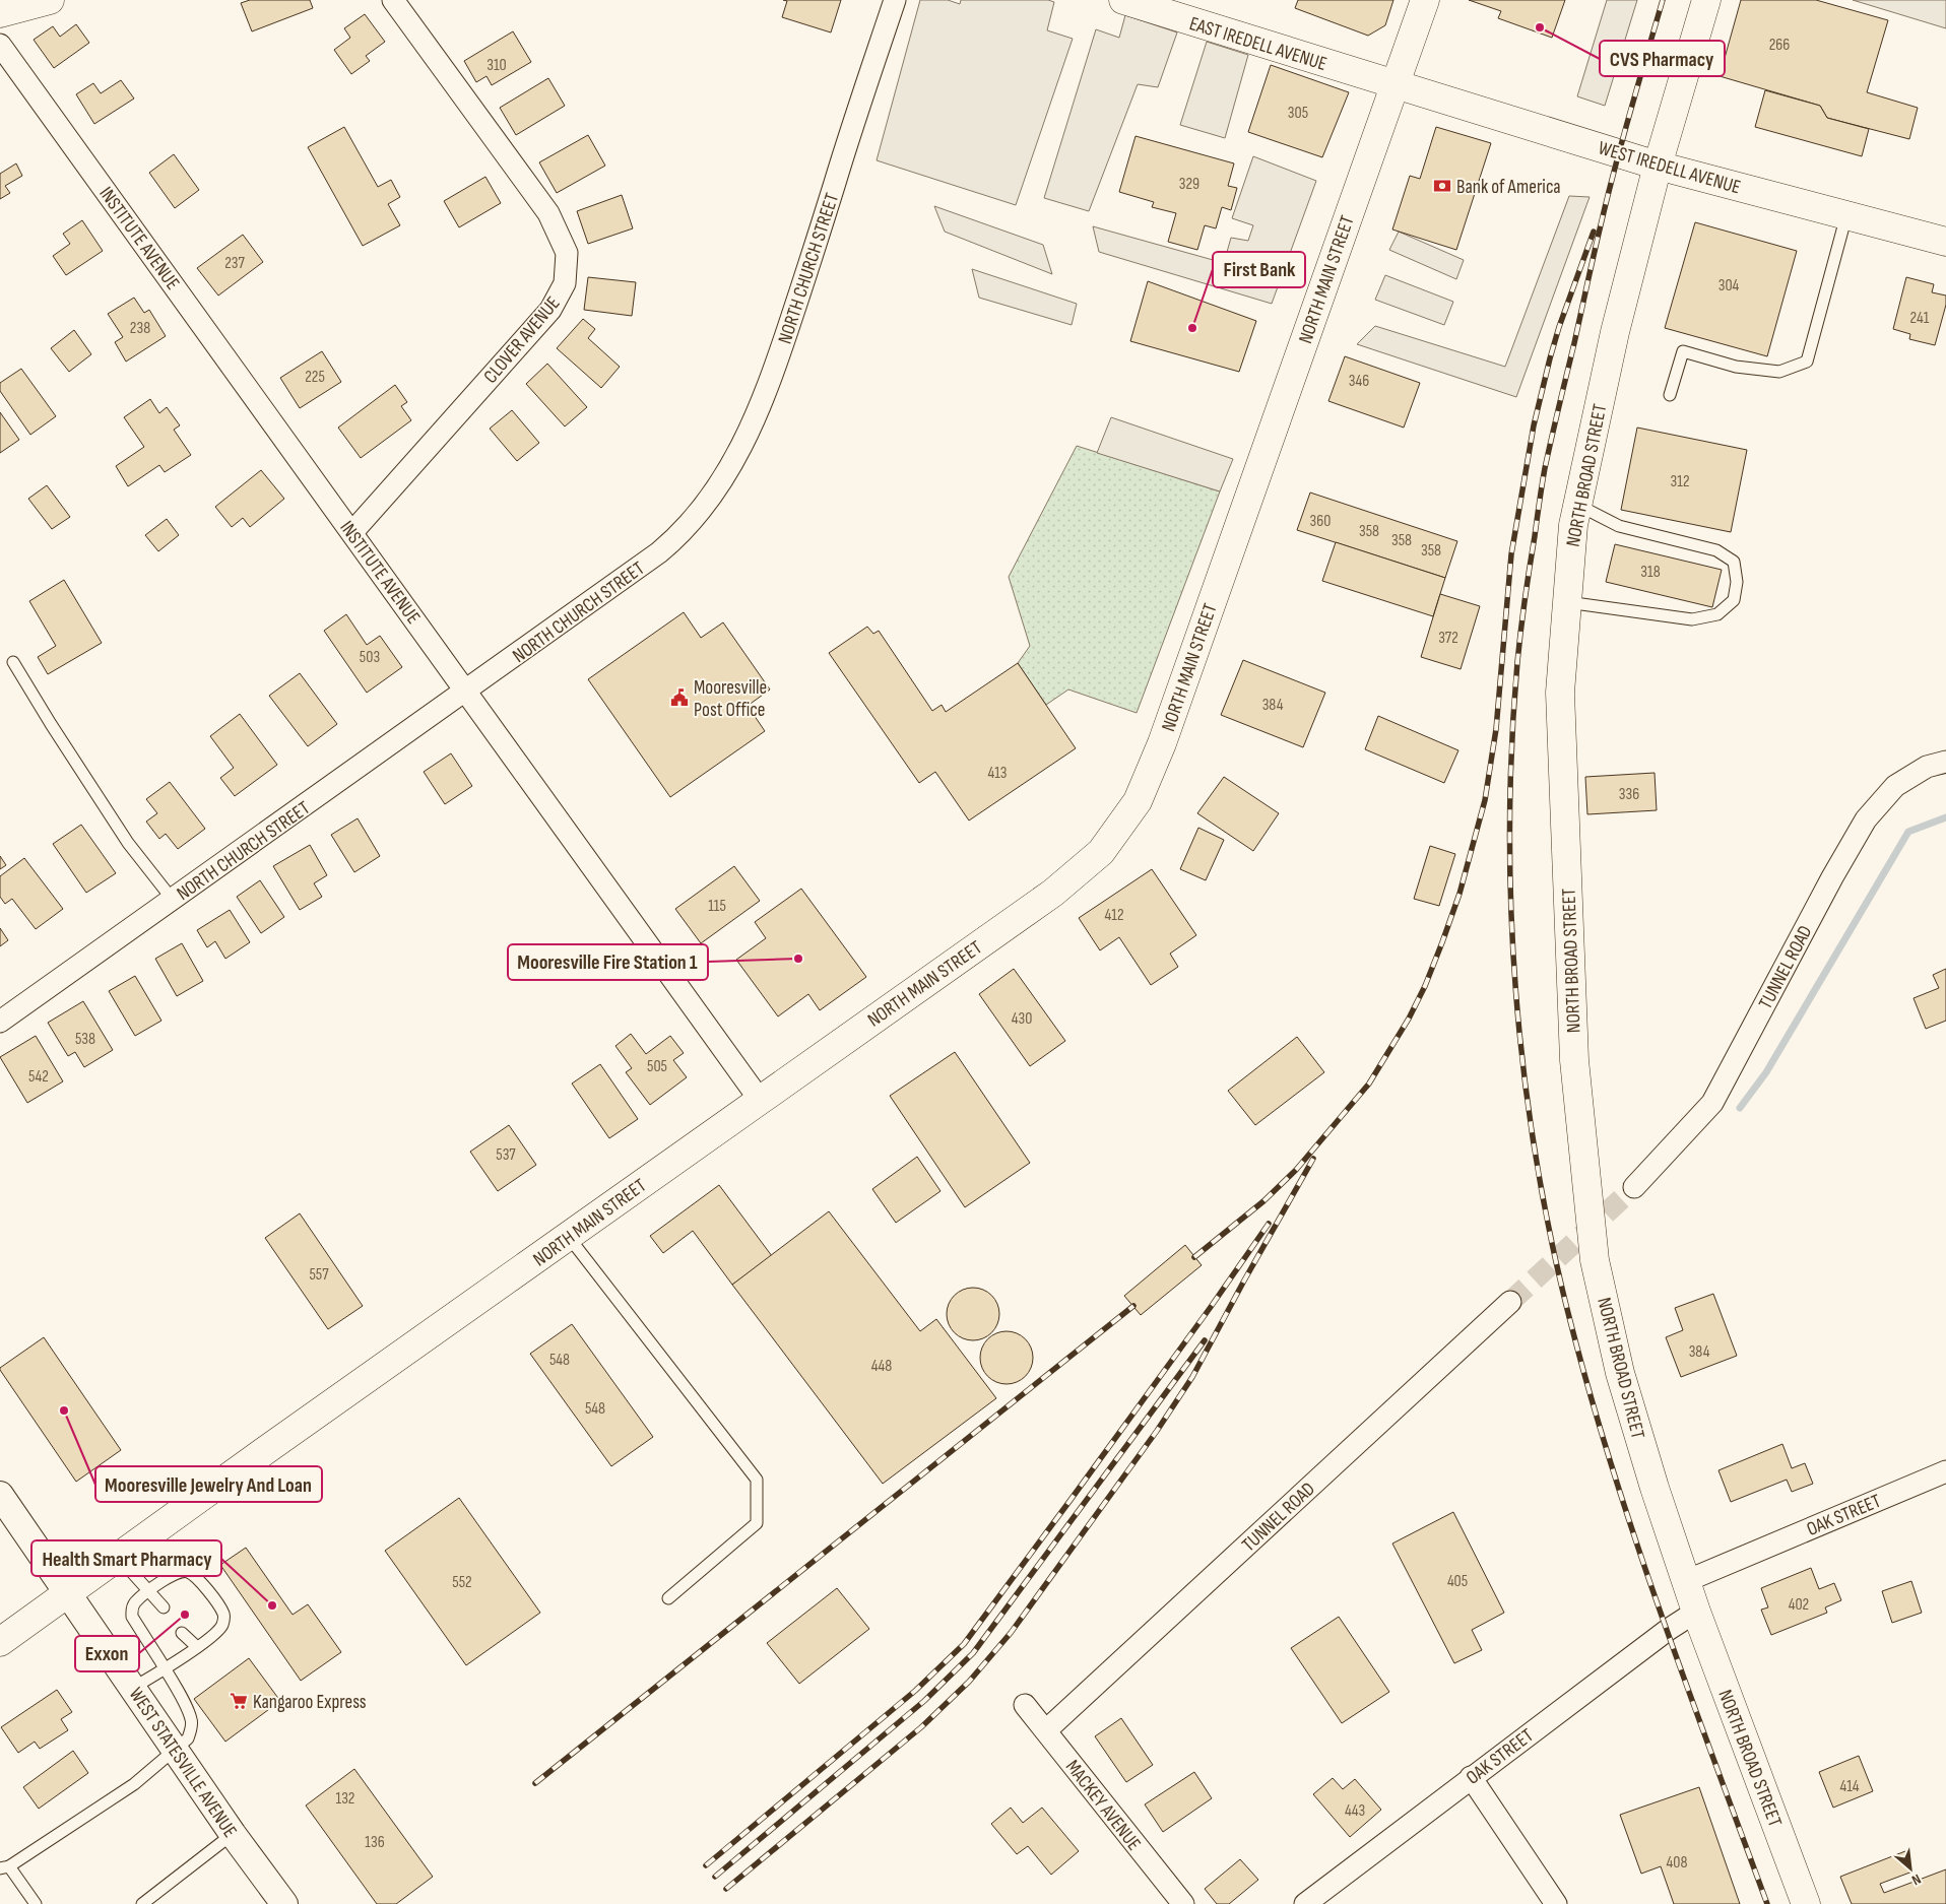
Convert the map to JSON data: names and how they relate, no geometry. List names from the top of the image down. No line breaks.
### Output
{"streets":{"main road":["EAST IREDELL AVENUE","WEST IREDELL AVENUE","NORTH MAIN STREET","NORTH BROAD STREET"],"street":["INSTITUTE AVENUE","NORTH CHURCH STREET","CLOVER AVENUE","TUNNEL ROAD","OAK STREET","WEST STATESVILLE AVENUE","MACKEY AVENUE"]},"crossings":[["EAST IREDELL AVENUE","WEST IREDELL AVENUE"],["EAST IREDELL AVENUE","NORTH MAIN STREET"],["WEST IREDELL AVENUE","NORTH MAIN STREET"],["WEST IREDELL AVENUE","NORTH BROAD STREET"],["INSTITUTE AVENUE","NORTH CHURCH STREET"],["INSTITUTE AVENUE","NORTH MAIN STREET"],["INSTITUTE AVENUE","CLOVER AVENUE"],["NORTH MAIN STREET","WEST STATESVILLE AVENUE"],["NORTH BROAD STREET","OAK STREET"],["TUNNEL ROAD","MACKEY AVENUE"]],"places":{"other":["CVS Pharmacy","First Bank","Mooresville Fire Station 1","Mooresville Jewelry And Loan","Health Smart Pharmacy","Exxon"],"bank":["Bank of America"],"public building":["Mooresville Post Office"],"supermarket":["Kangaroo Express"]},"house_numbers":["266","310","305","329","237","304","241","238","225","346","312","360","358","358","358","318","372","503","384","413","336","115","412","430","538","505","542","537","557","384","548","448","548","405","552","402","414","132","443","136","408"],"north":"bottom right"}
